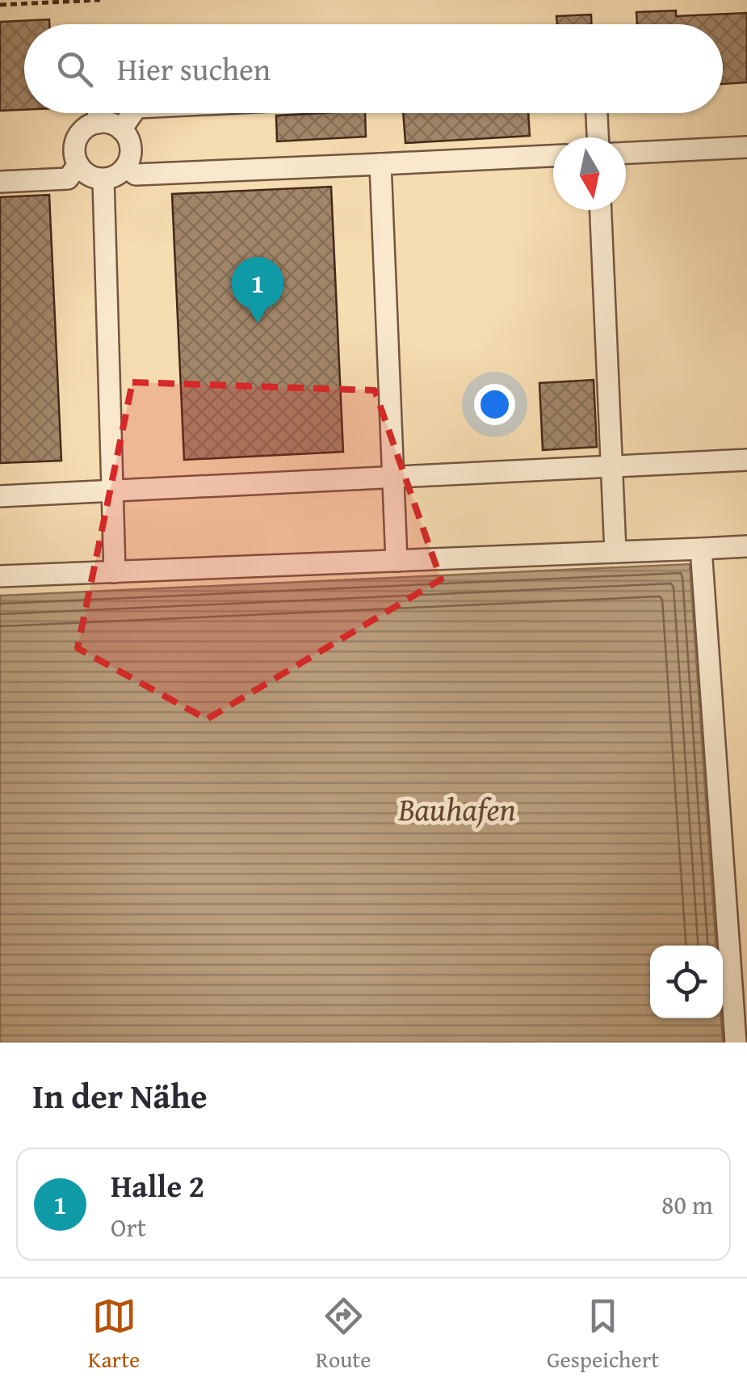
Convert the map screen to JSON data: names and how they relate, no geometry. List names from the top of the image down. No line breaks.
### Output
{"water":["Bauhafen"],"north":"bottom","page":{"search":"Hier suchen","pins":"1","heading":"In der Nähe","list":[{"mark":"1","name":"Halle 2","note":"Ort","value":"80 m"}],"nav":["Karte","Route","Gespeichert"]}}
